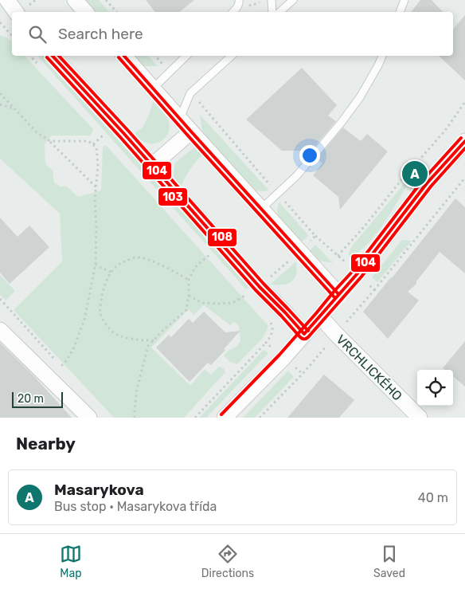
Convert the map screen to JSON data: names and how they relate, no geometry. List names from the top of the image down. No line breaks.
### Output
{"streets":{"street":["VRCHLICKÉHO"]},"lines":["transit line 104","transit line 108","transit line 103"],"scale_bar":"20 m","page":{"search":"Search here","pins":"A","scale":"20 m","heading":"Nearby","list":[{"mark":"A","name":"Masarykova","note":"Bus stop · Masarykova třída","value":"40 m"}],"nav":["Map","Directions","Saved"]}}
